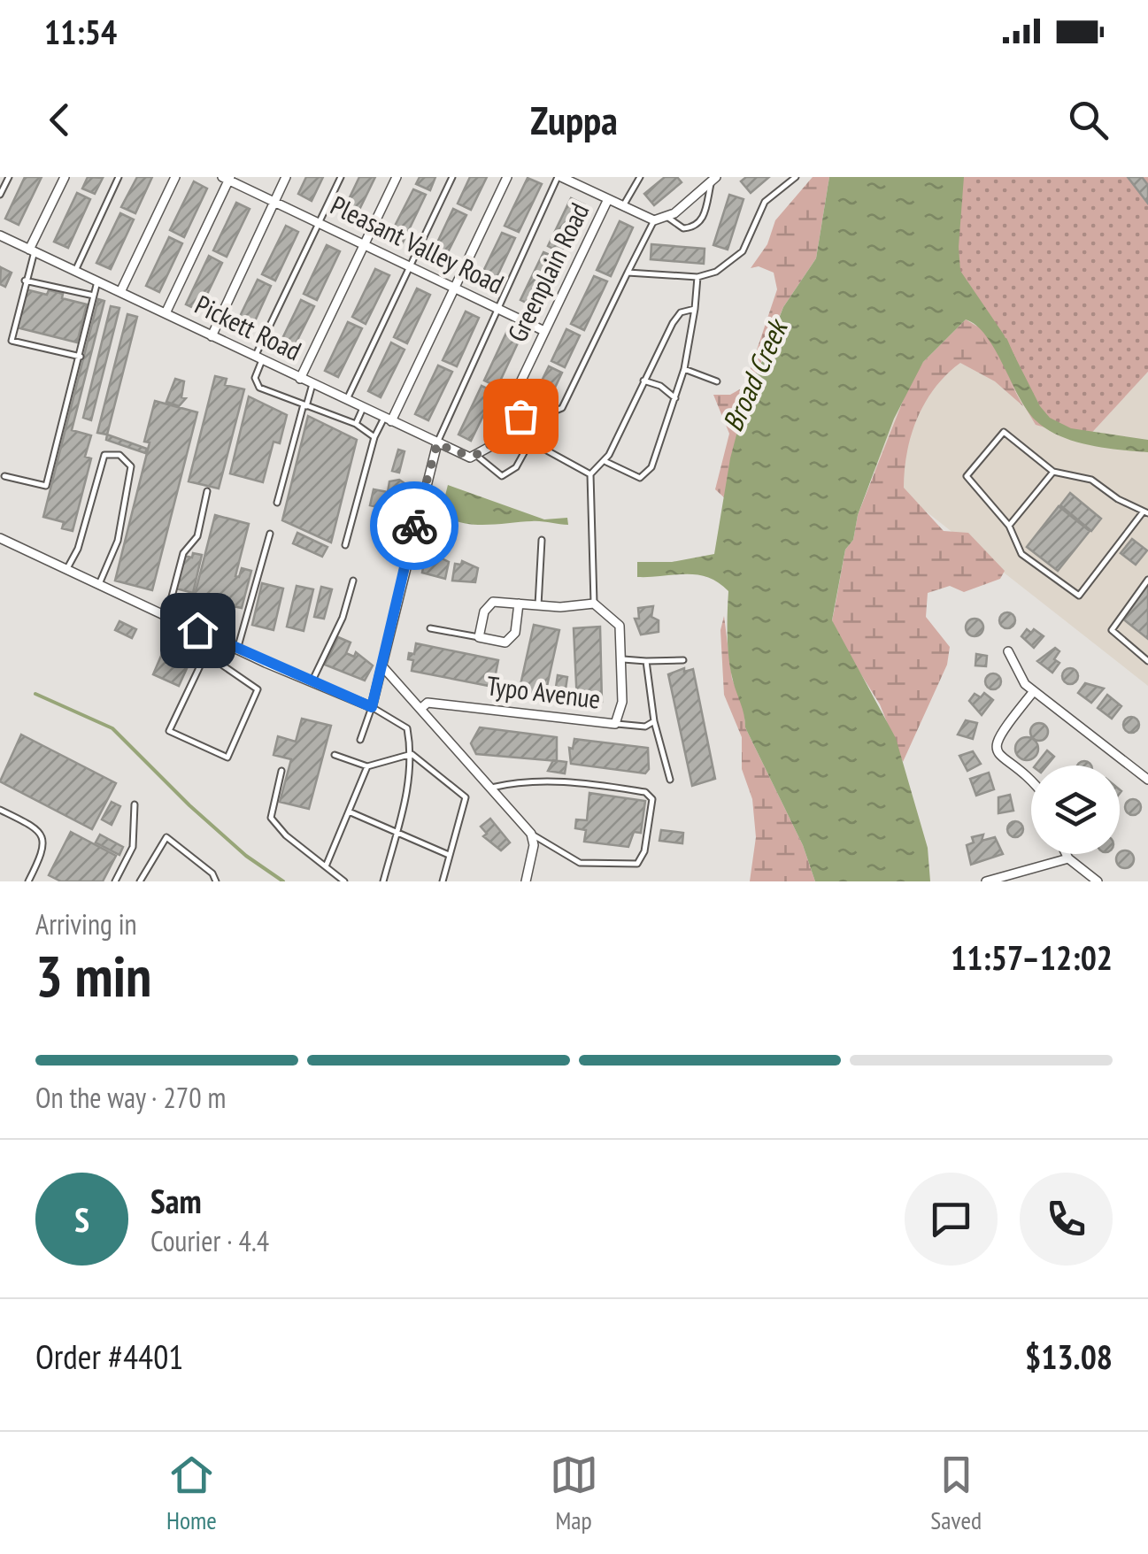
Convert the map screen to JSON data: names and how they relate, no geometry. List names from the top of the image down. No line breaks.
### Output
{"streets":{"street":["Pleasant Valley Road","Greenplain Road","Pickett Road","Typo Avenue"]},"crossings":[["Pleasant Valley Road","Greenplain Road"],["Greenplain Road","Pickett Road"]],"water":["Broad Creek"],"page":{"status":"11:54","header":"Zuppa","heading":["3 min","Arriving in","11:57–12:02"],"panel":["Sam","Courier · 4.4","Order #4401","$13.08"],"bar":"On the way · 270 m","round":"S","tabs":["Home","Map","Saved"]}}
